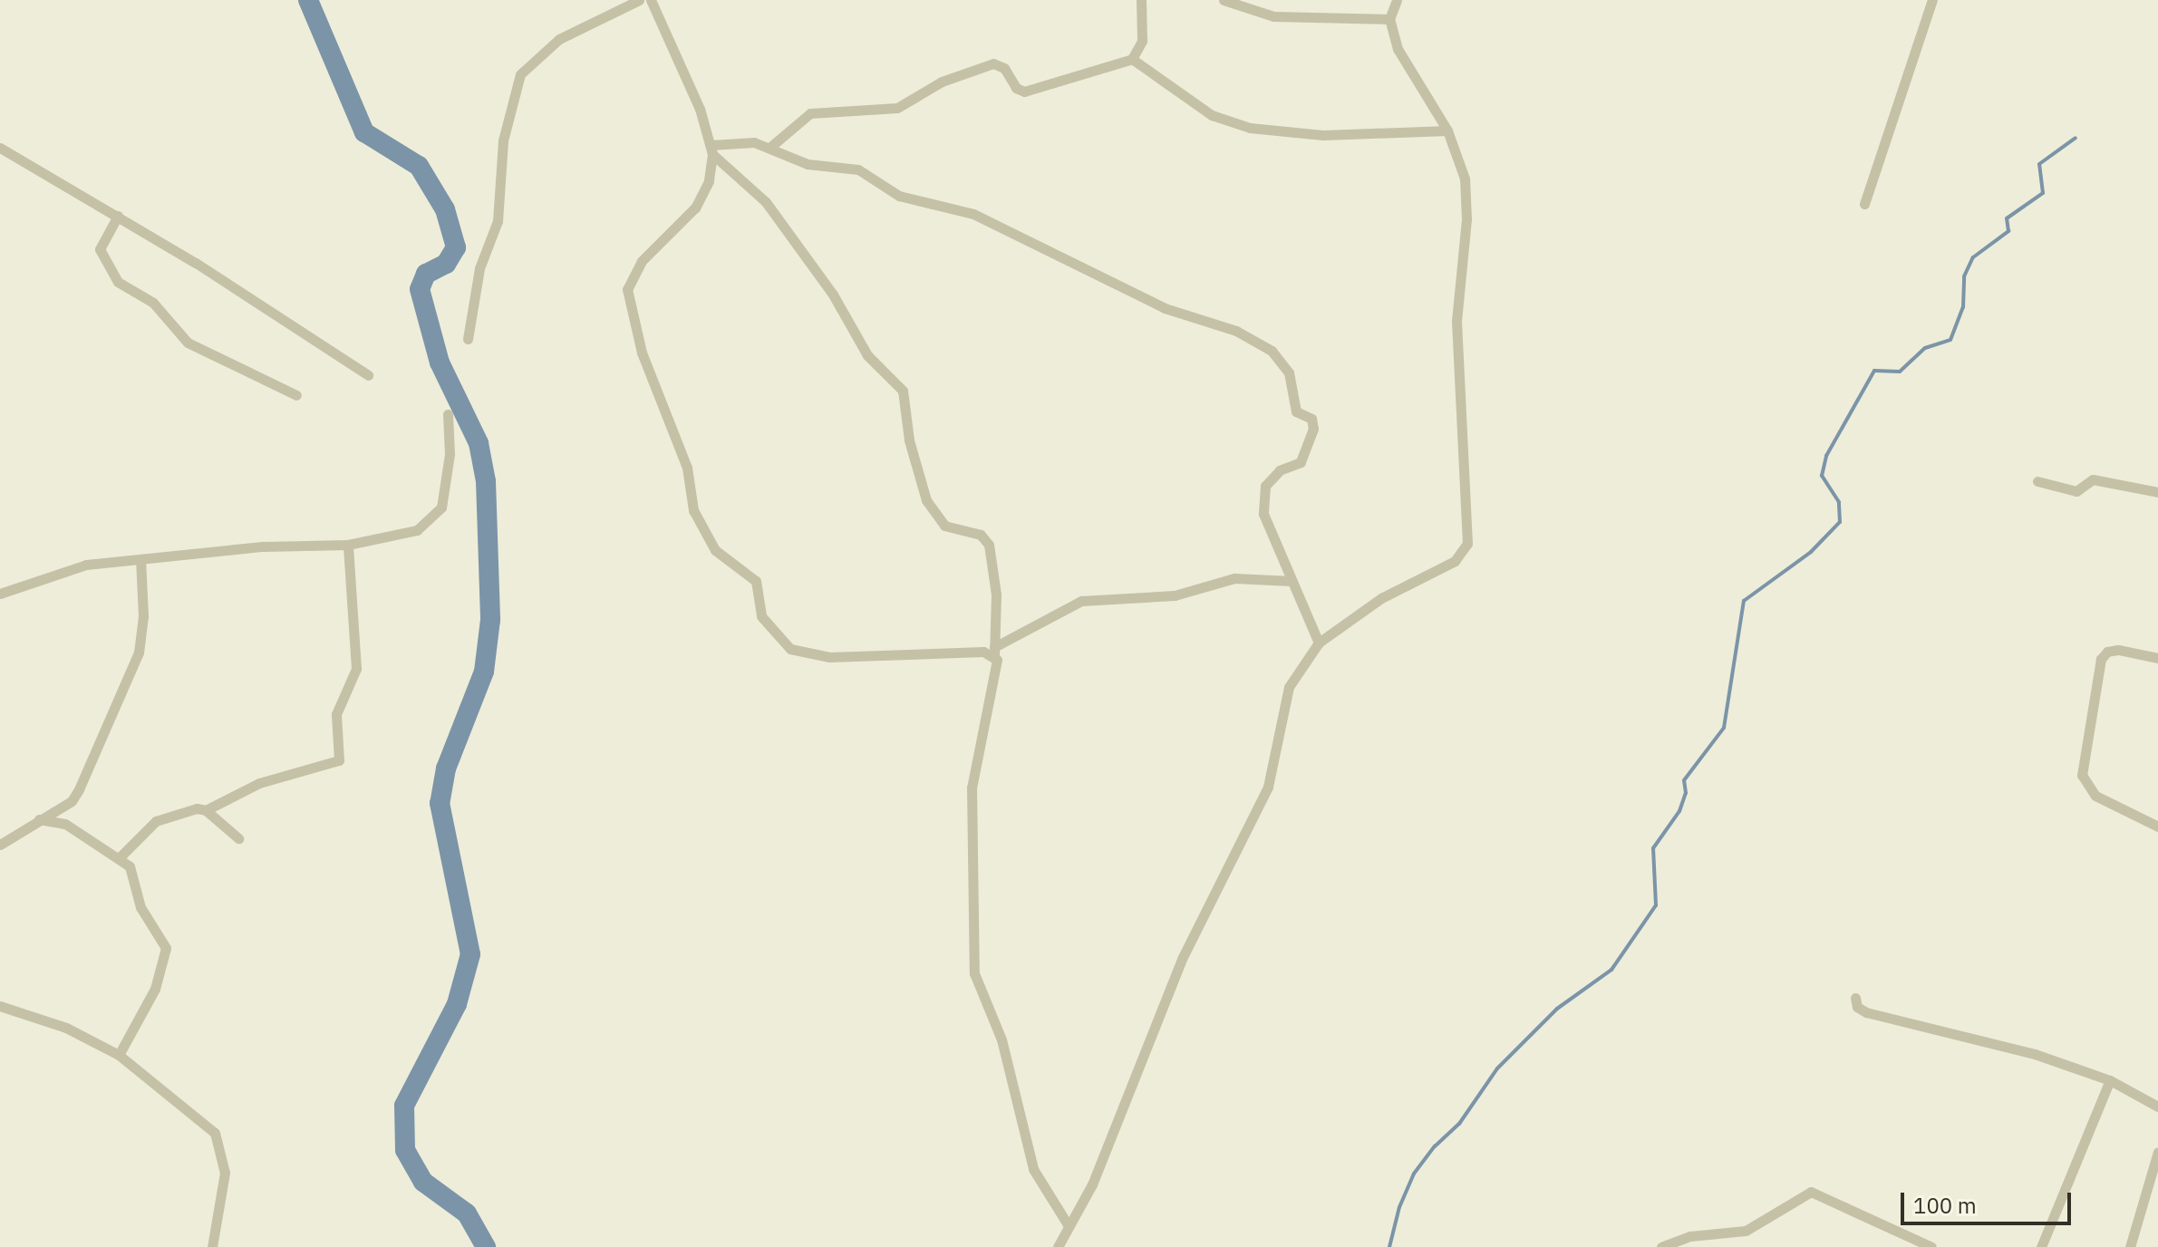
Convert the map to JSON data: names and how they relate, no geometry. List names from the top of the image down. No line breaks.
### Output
{"scale_bar":"100 m"}
